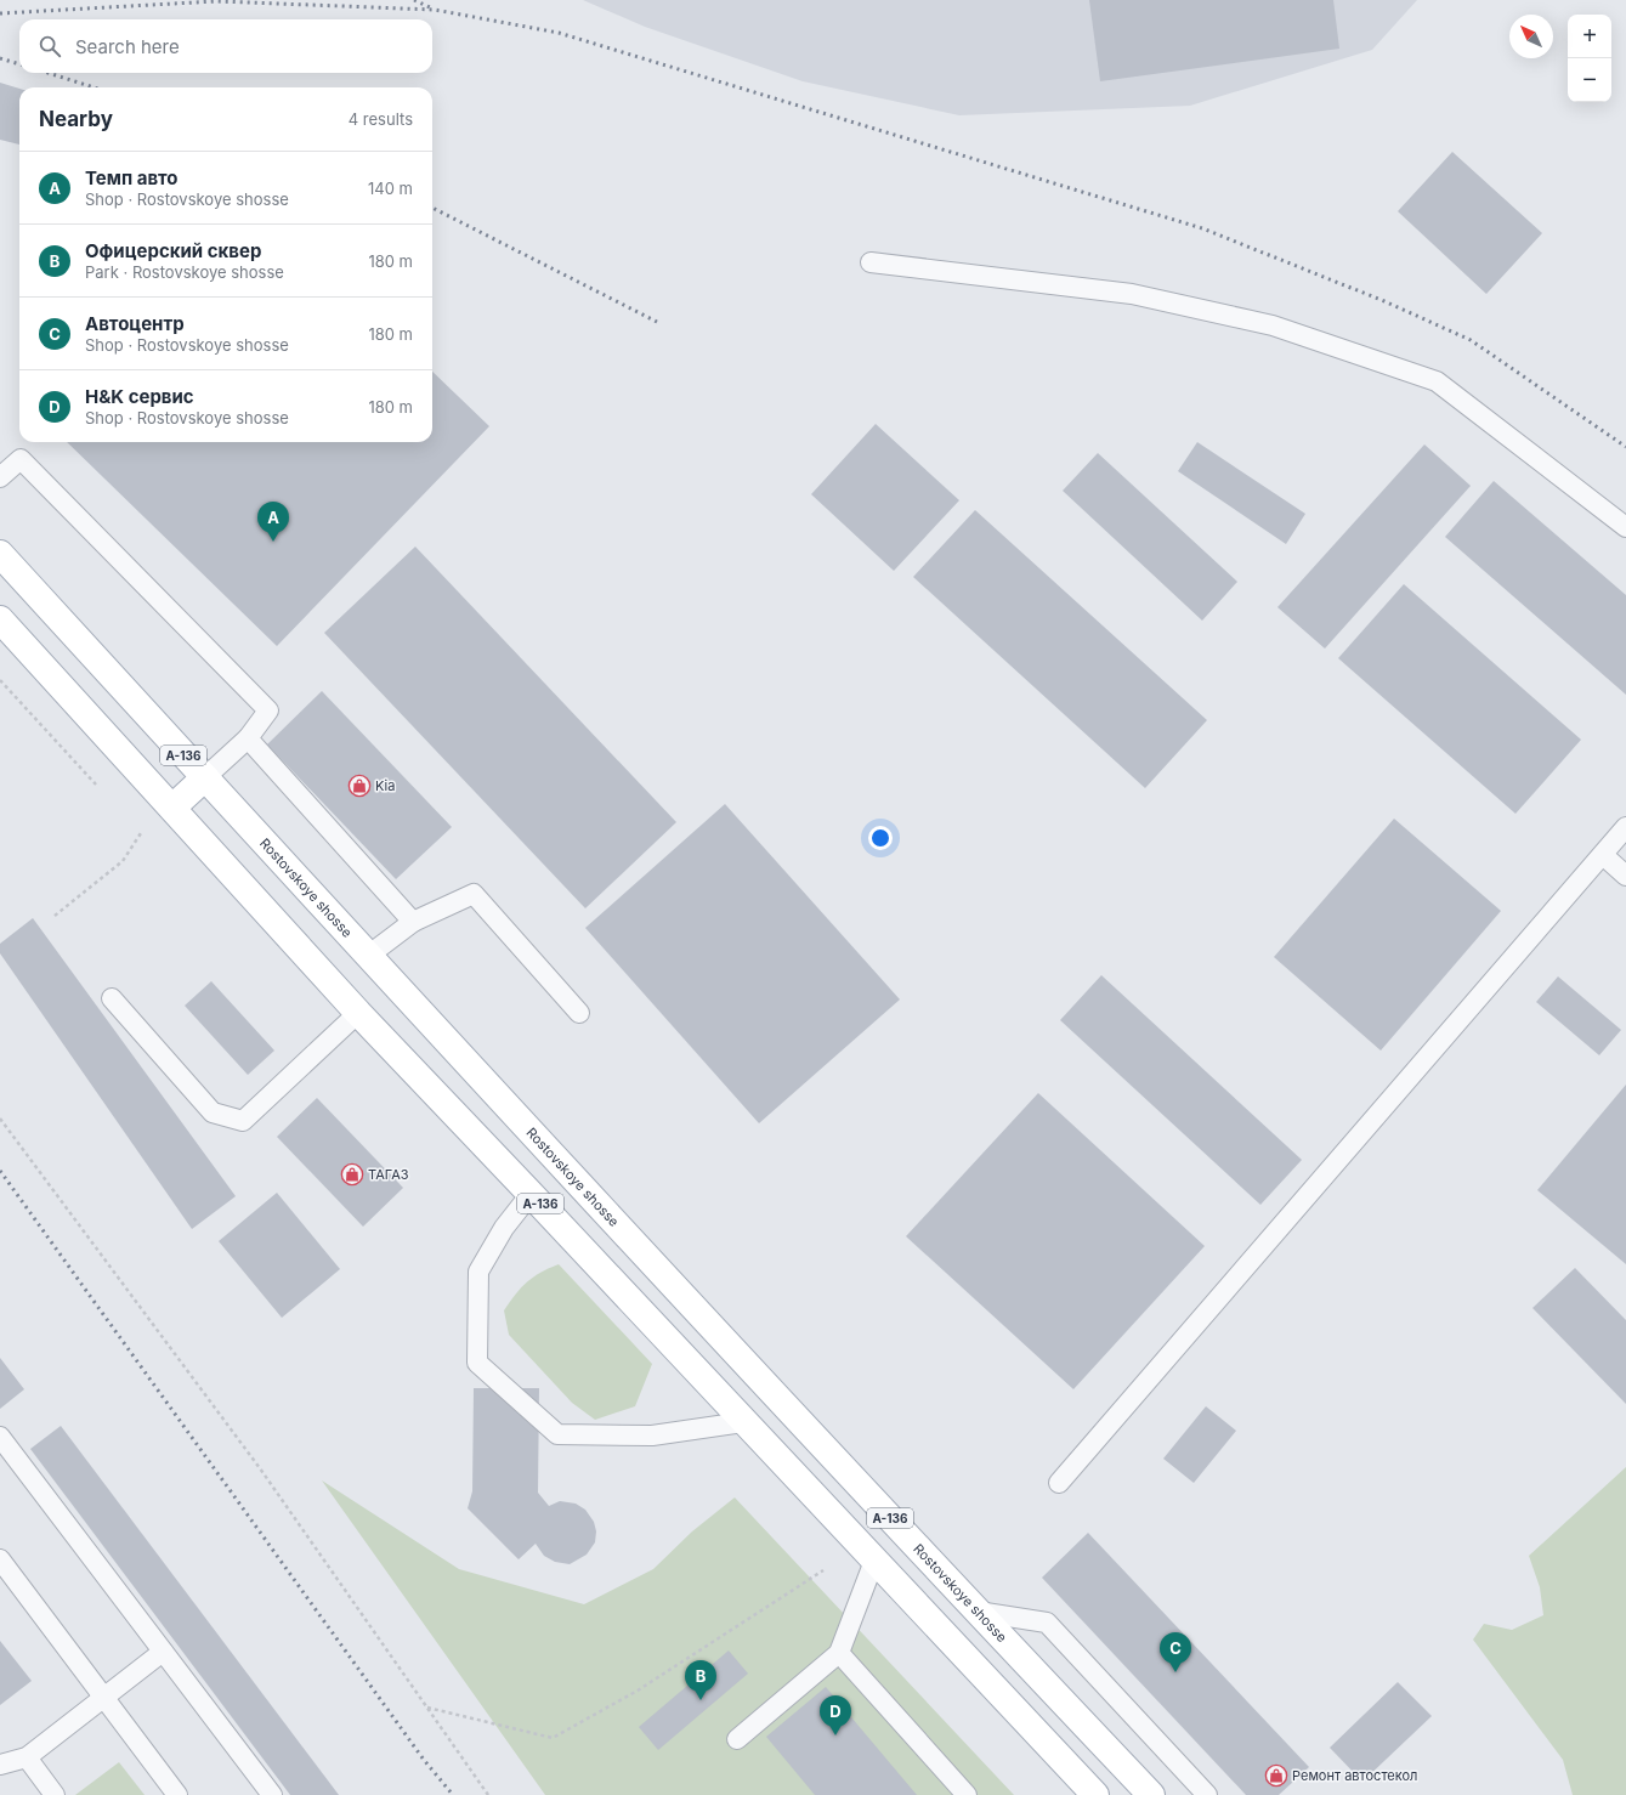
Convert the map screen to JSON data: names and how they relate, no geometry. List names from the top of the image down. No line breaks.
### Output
{"streets":{"main road":["А-136","Rostovskoye shosse"]},"crossings":[["А-136","Rostovskoye shosse"]],"places":{"shop":["Kia","ТАГАЗ","Ремонт автостекол"]},"north":"top left","page":{"map_buttons":["+","−"],"search":"Search here","heading":["Nearby","4 results"],"list":[{"mark":"A","name":"Темп авто","note":"Shop · Rostovskoye shosse","value":"140 m"},{"mark":"B","name":"Офицерский сквер","note":"Park · Rostovskoye shosse","value":"180 m"},{"mark":"C","name":"Автоцентр","note":"Shop · Rostovskoye shosse","value":"180 m"},{"mark":"D","name":"H&K сервис","note":"Shop · Rostovskoye shosse","value":"180 m"}],"pins":["A","C","B","D"]}}
